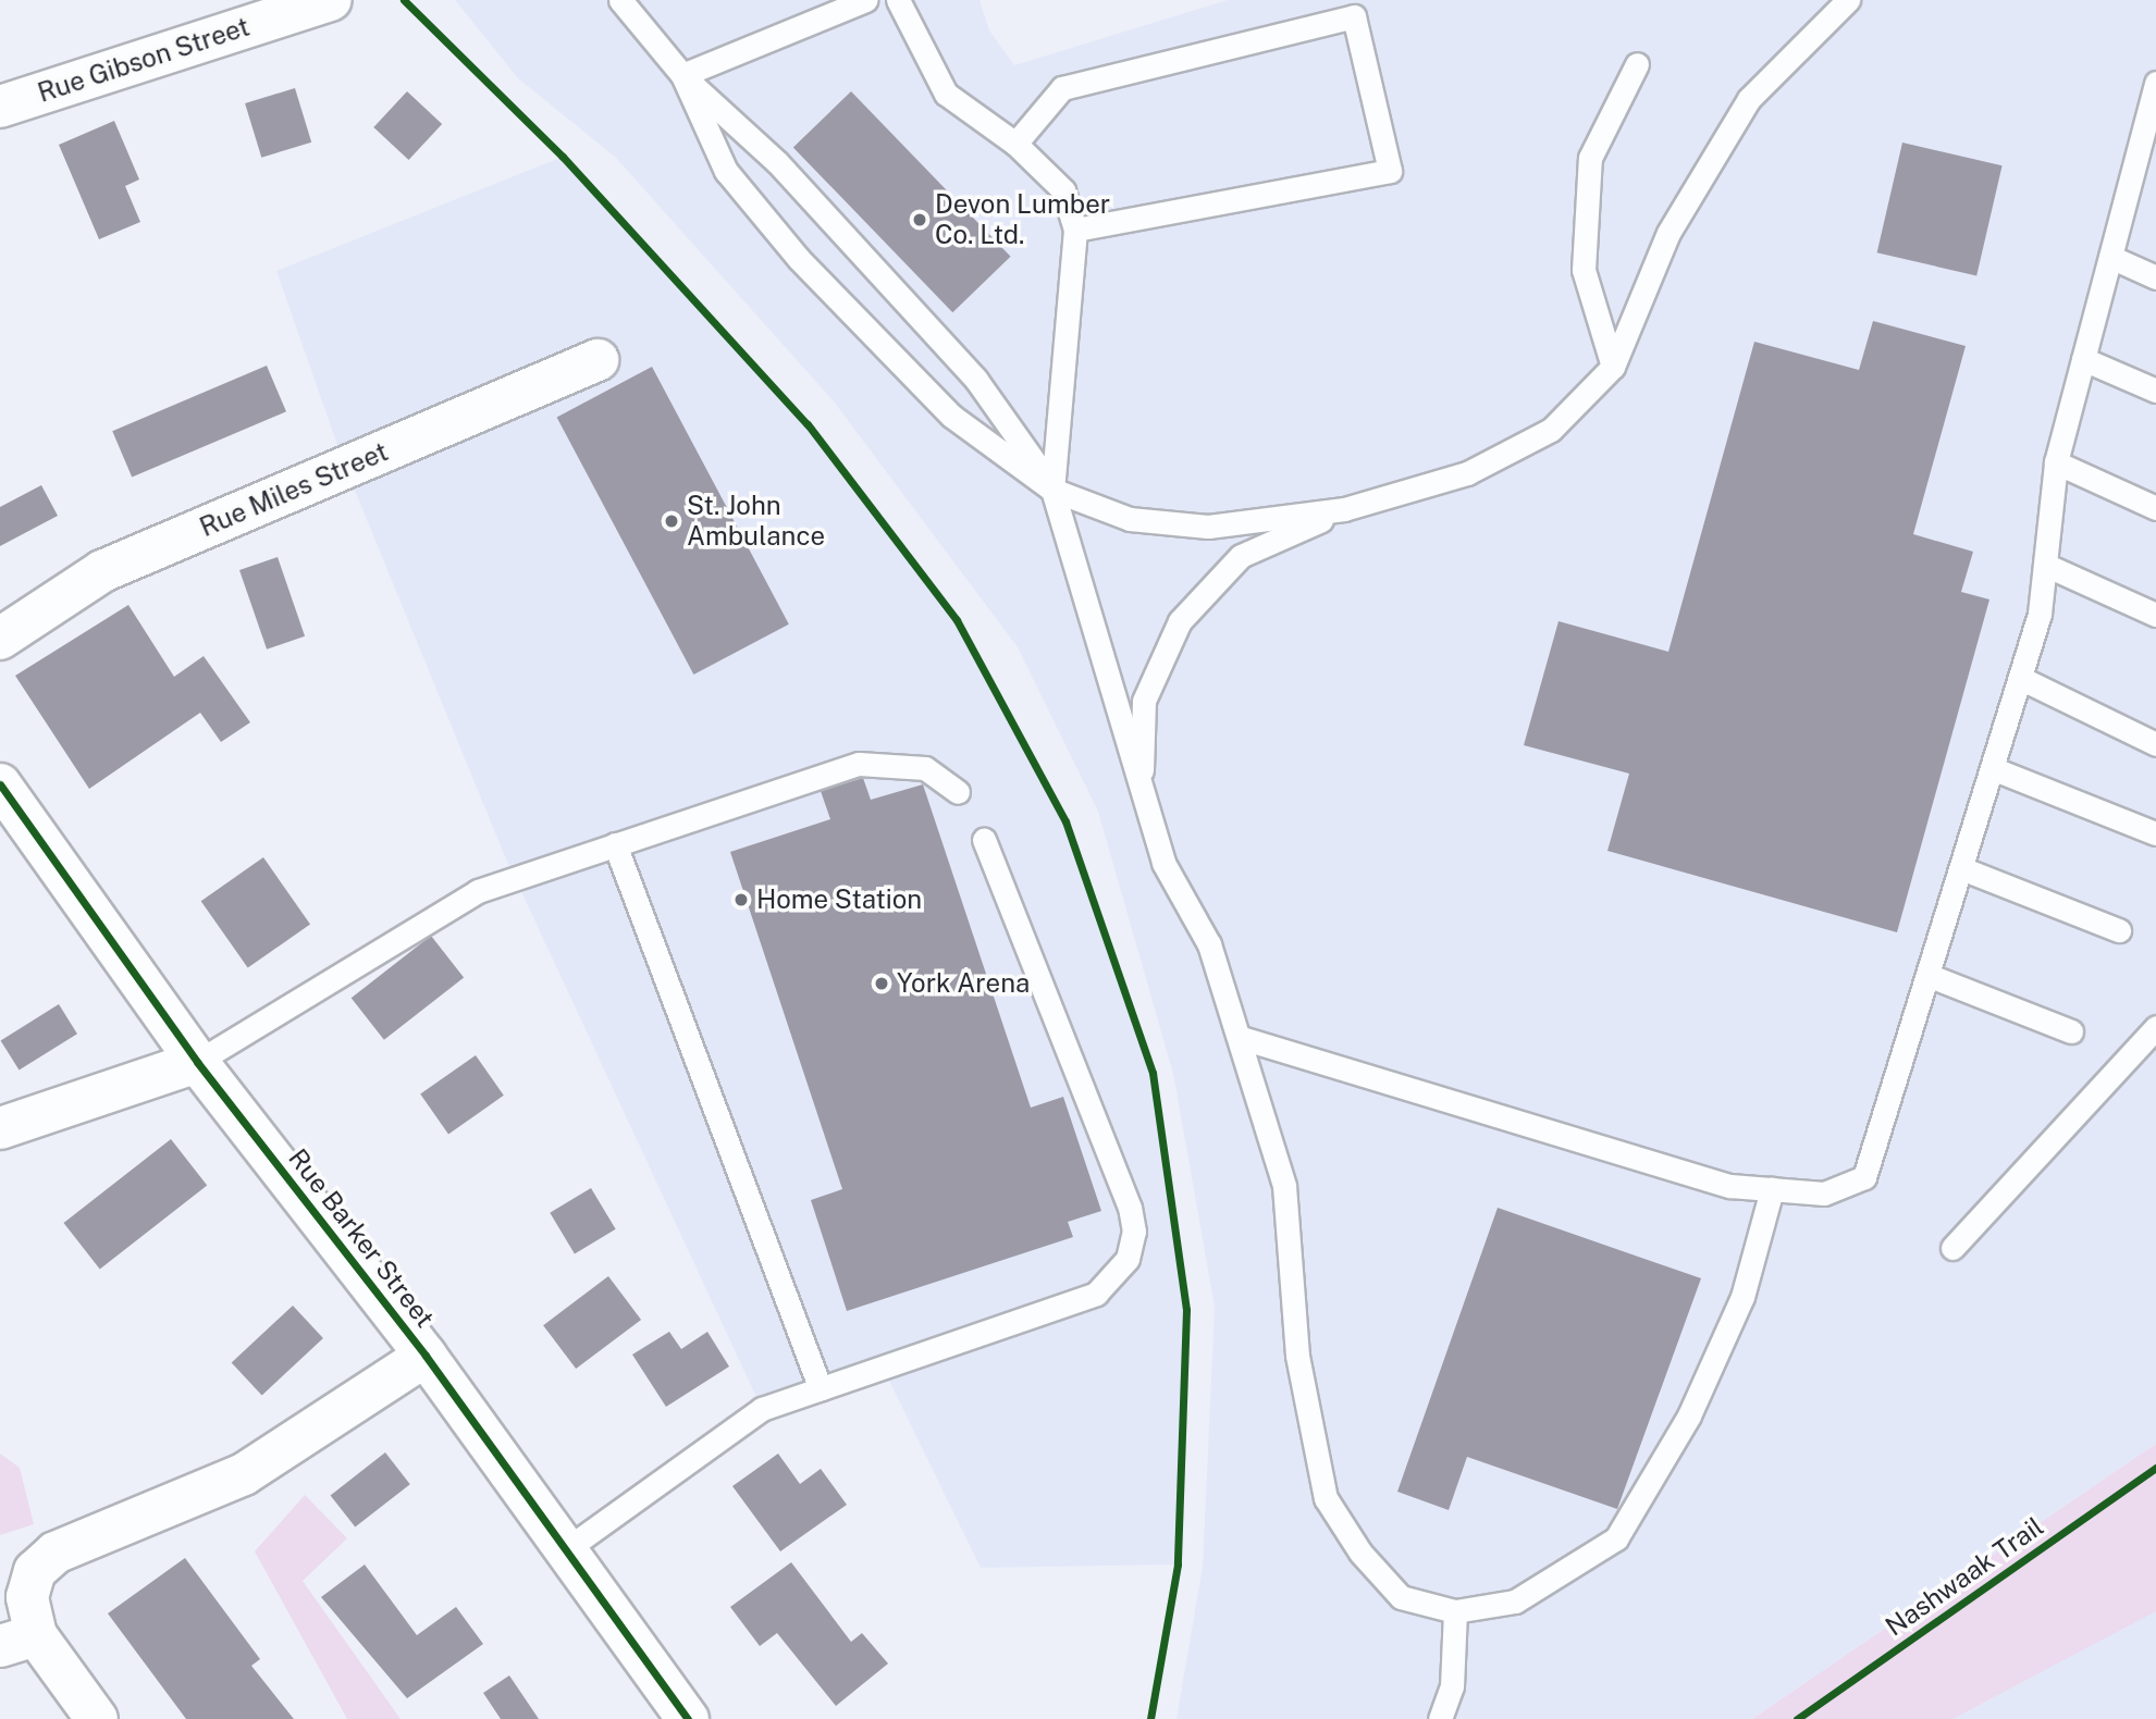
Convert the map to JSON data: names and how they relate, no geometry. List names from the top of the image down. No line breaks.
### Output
{"streets":{"street":["Rue Gibson Street","Rue Miles Street","Rue Barker Street"],"cycle path":["Nashwaak Trail"]},"places":["Devon Lumber Co. Ltd.","St. John Ambulance","Home Station","York Arena"]}
